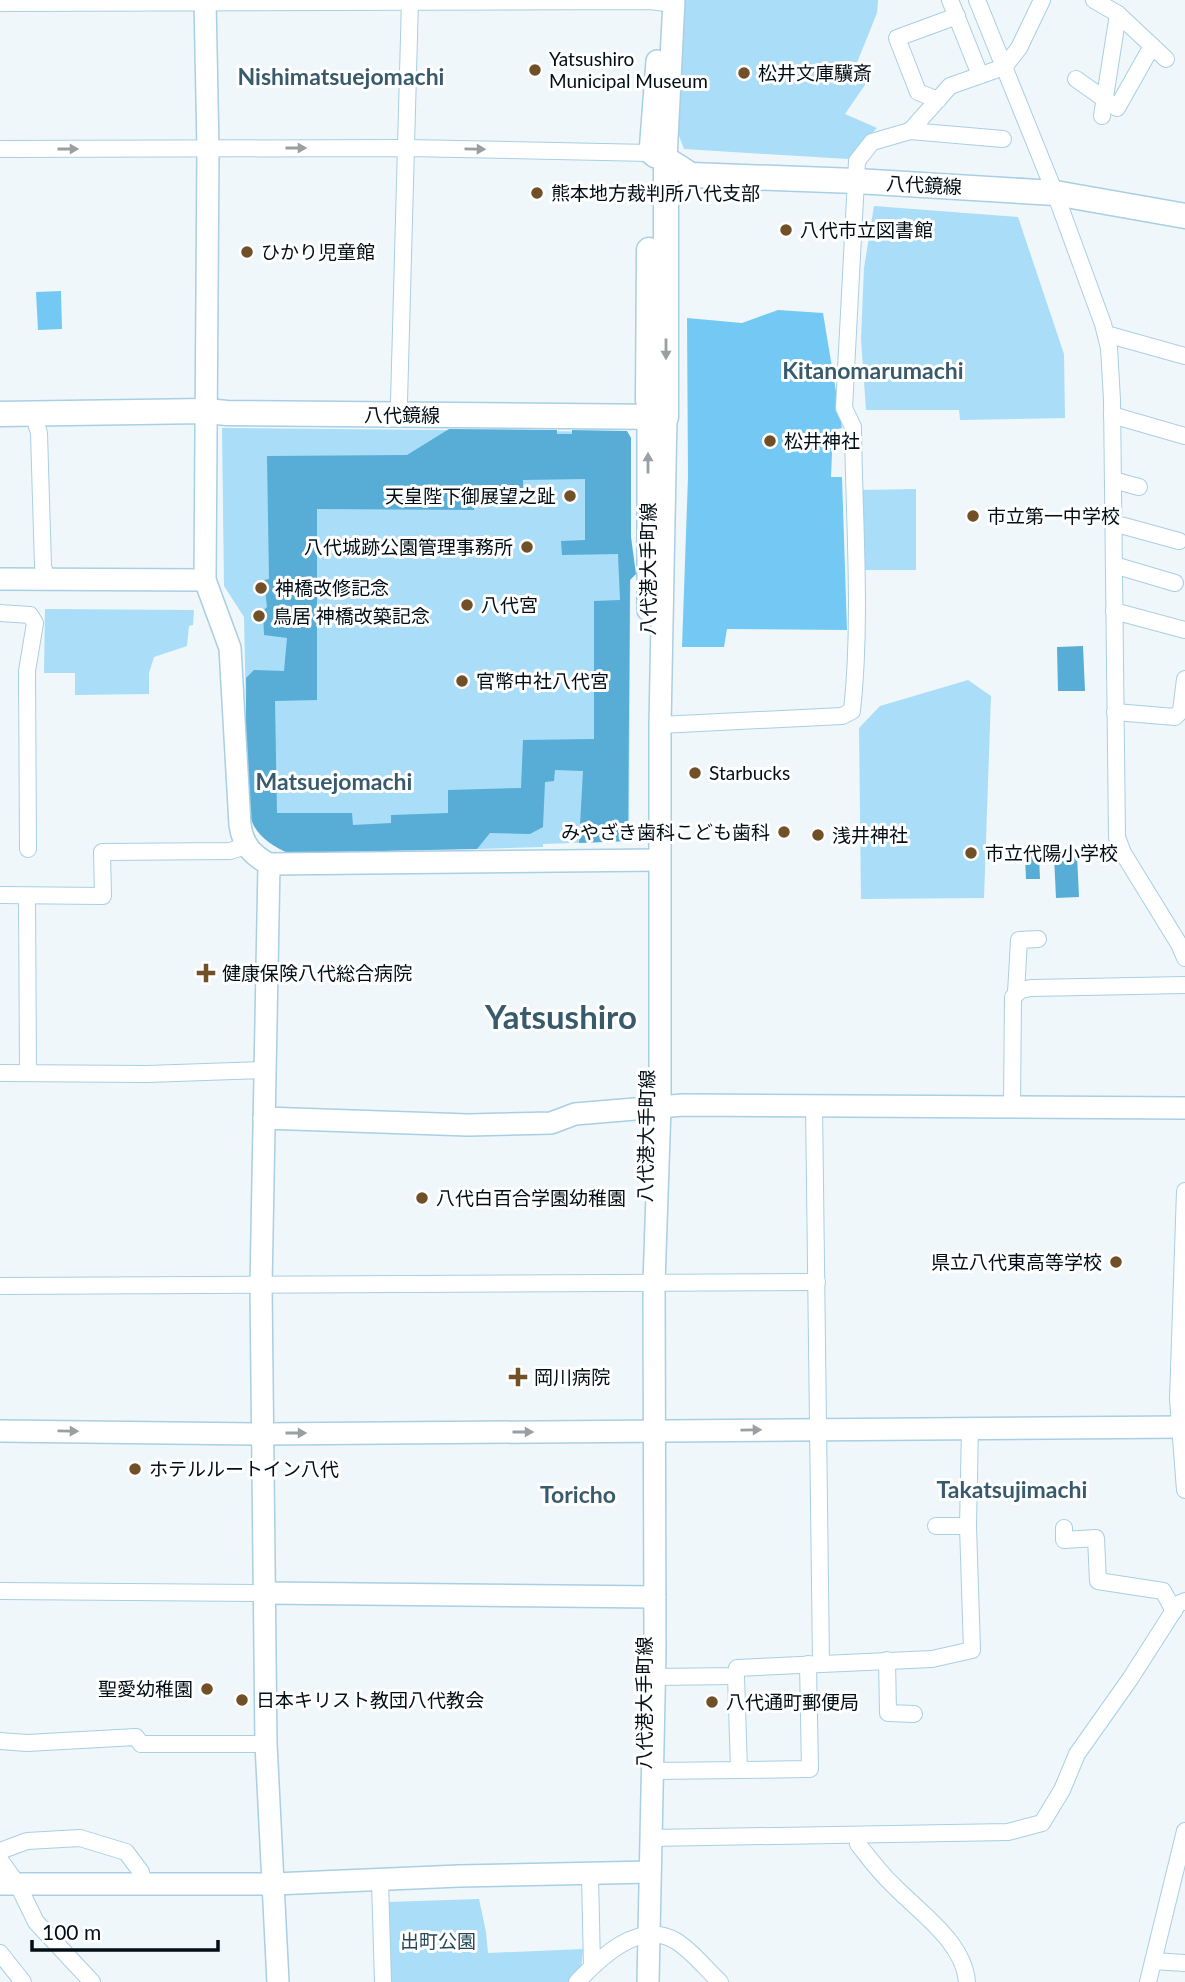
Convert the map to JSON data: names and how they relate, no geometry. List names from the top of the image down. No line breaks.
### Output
{"streets":{"main road":["八代鏡線"],"street":["八代港大手町線"]},"crossings":[["八代鏡線","八代港大手町線"]],"districts":["Nishimatsuejomachi","Kitanomarumachi","Matsuejomachi","Yatsushiro","Takatsujimachi","Toricho"],"parks":["出町公園"],"places":{"other":["Yatsushiro Municipal Museum","松井文庫驥斎","熊本地方裁判所八代支部","八代市立図書館","ひかり児童館","松井神社","天皇陛下御展望之趾","市立第一中学校","八代城跡公園管理事務所","神橋改修記念","八代宮","鳥居 神橋改築記念","官幣中社八代宮","Starbucks","みやざき歯科こども歯科","浅井神社","市立代陽小学校","八代白百合学園幼稚園","県立八代東高等学校","ホテルルートイン八代","聖愛幼稚園","日本キリスト教団八代教会","八代通町郵便局"],"health":["健康保険八代総合病院","岡川病院"]},"scale_bar":"100 m"}
